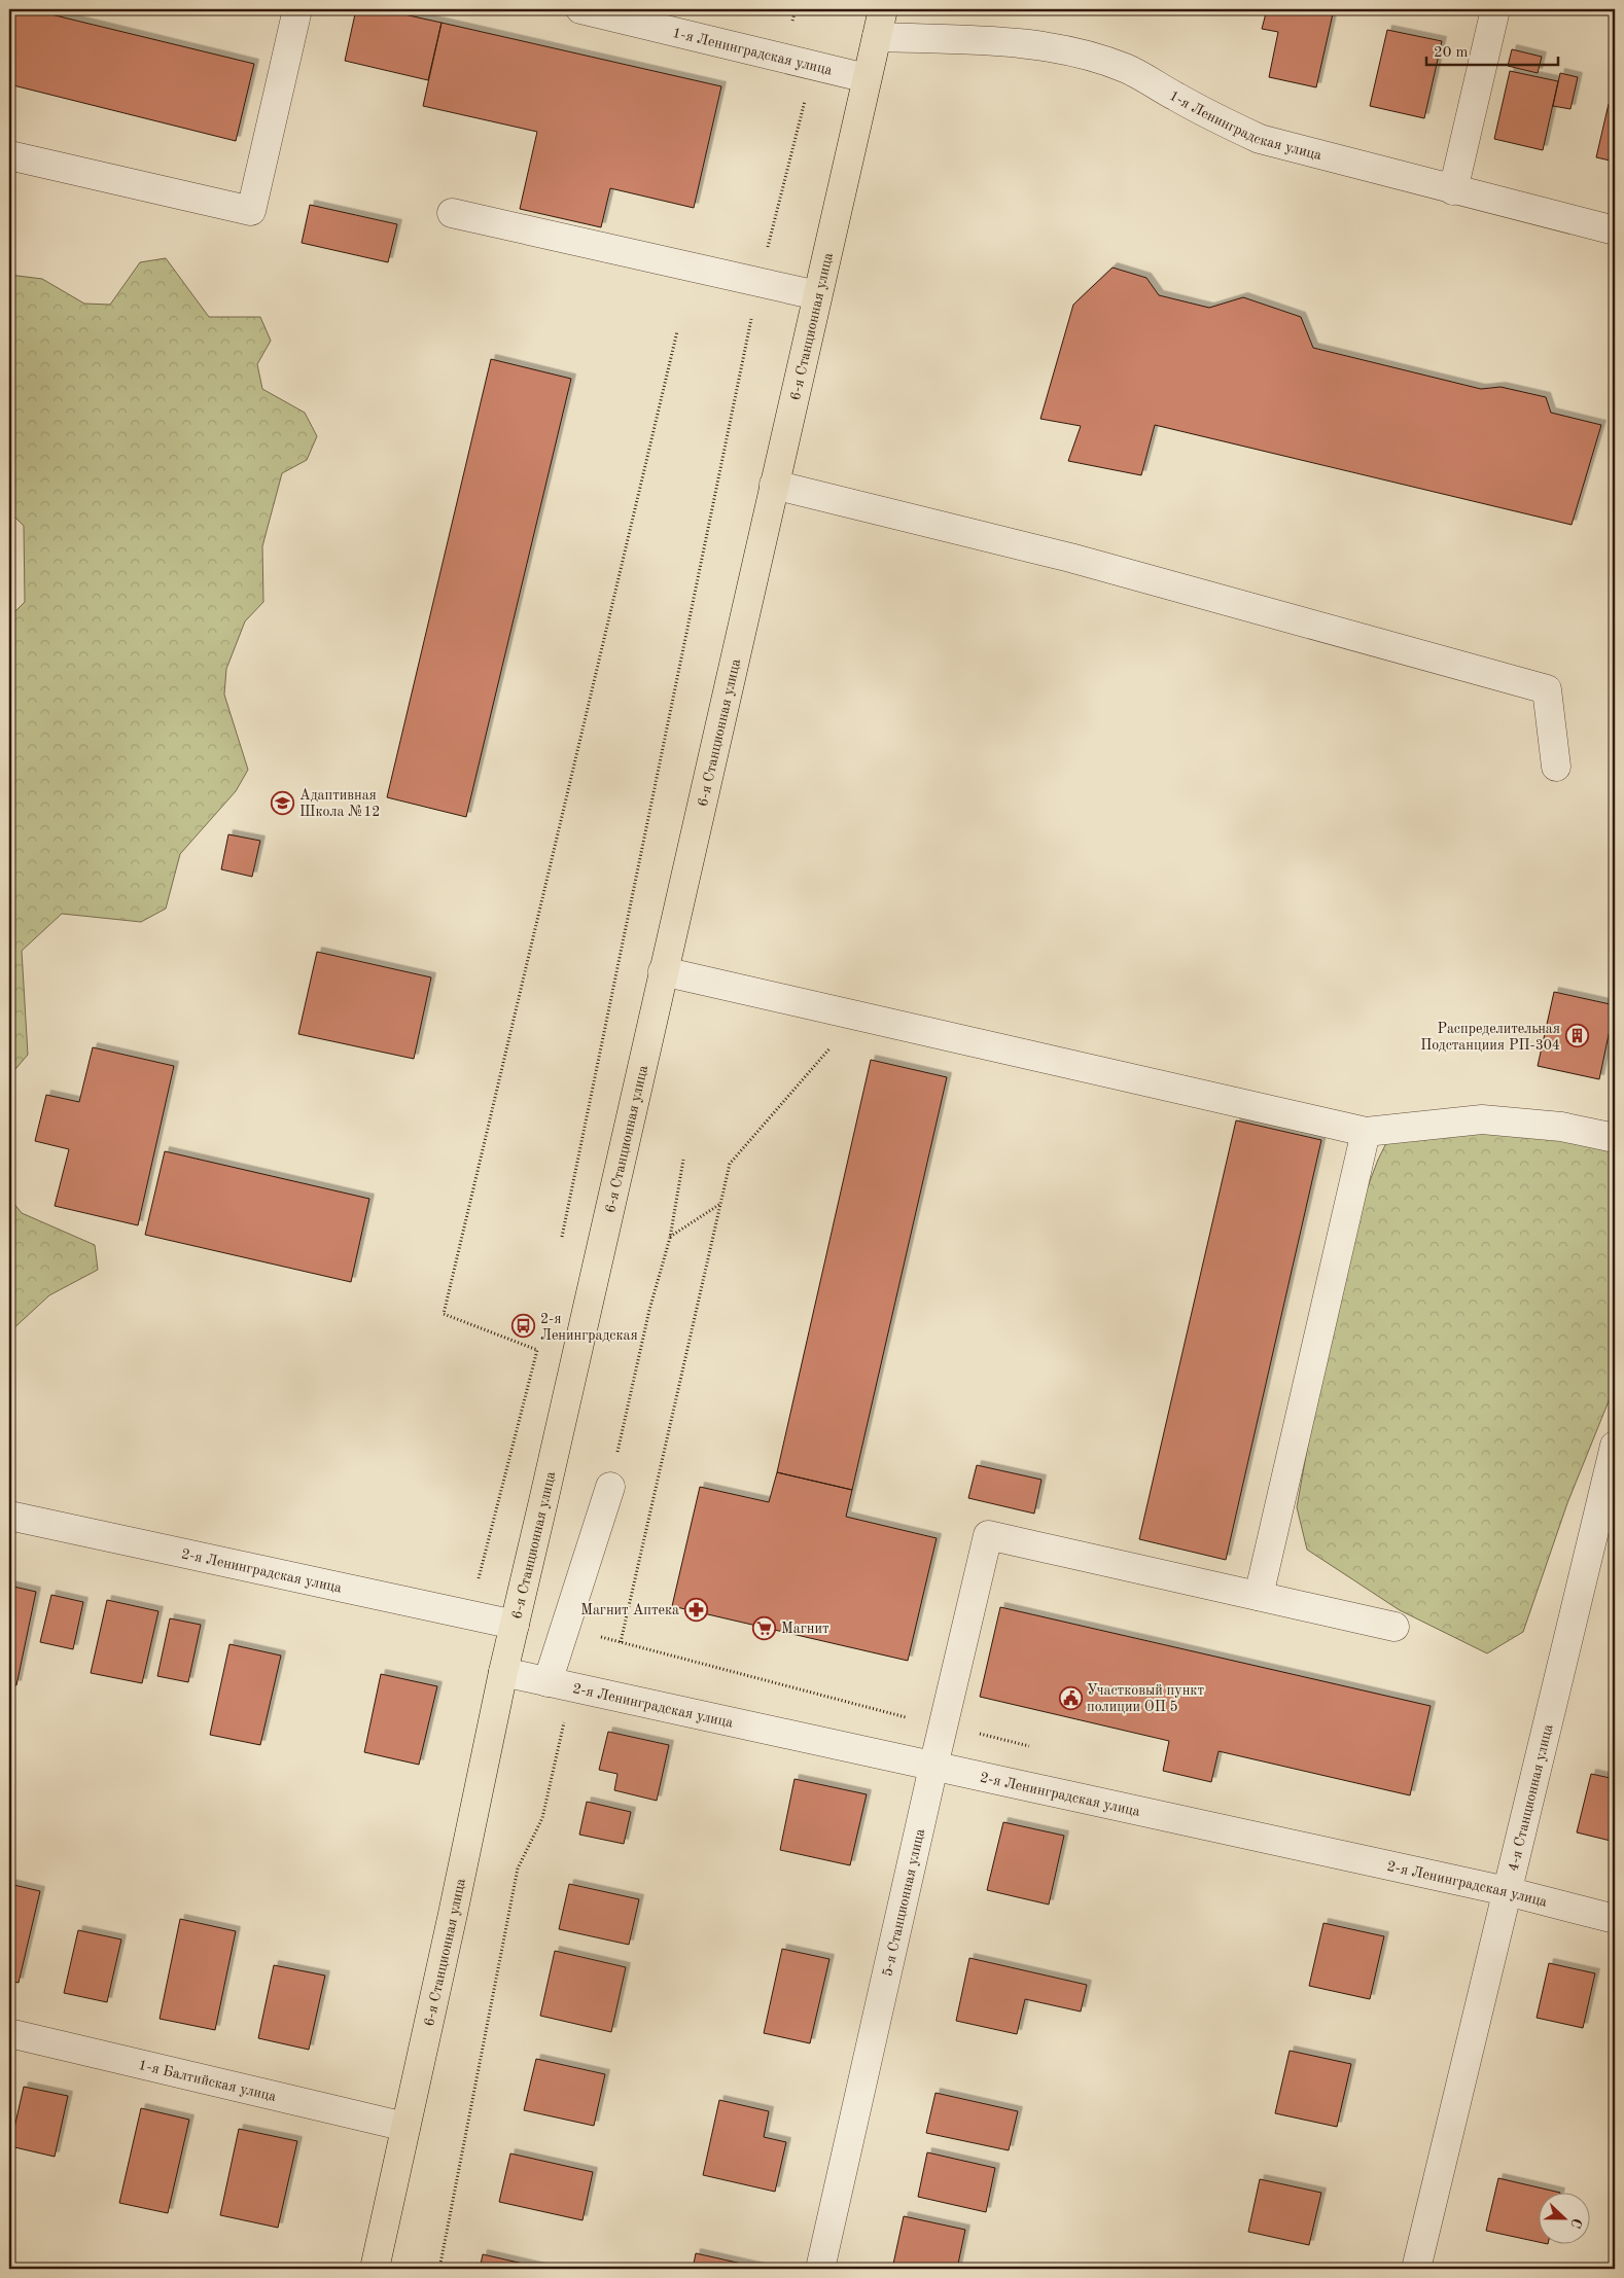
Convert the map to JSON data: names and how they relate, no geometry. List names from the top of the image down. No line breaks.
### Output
{"streets":{"main road":["6-я Станционная улица"],"street":["1-я Ленинградская улица","2-я Ленинградская улица","4-я Станционная улица","5-я Станционная улица","1-я Балтийская улица"]},"crossings":[["1-я Ленинградская улица","6-я Станционная улица"],["6-я Станционная улица","2-я Ленинградская улица"],["6-я Станционная улица","1-я Балтийская улица"],["2-я Ленинградская улица","4-я Станционная улица"],["2-я Ленинградская улица","5-я Станционная улица"]],"places":{"school or university":["Адаптивная Школа №12"],"building":["Распределительная Подстанциия РП-304"],"bus stop":["2-я Ленинградская"],"pharmacy":["Магнит Аптека"],"supermarket":["Магнит"],"public building":["Участковый пункт полиции ОП 5"]},"scale_bar":"20 m","north":"right"}
